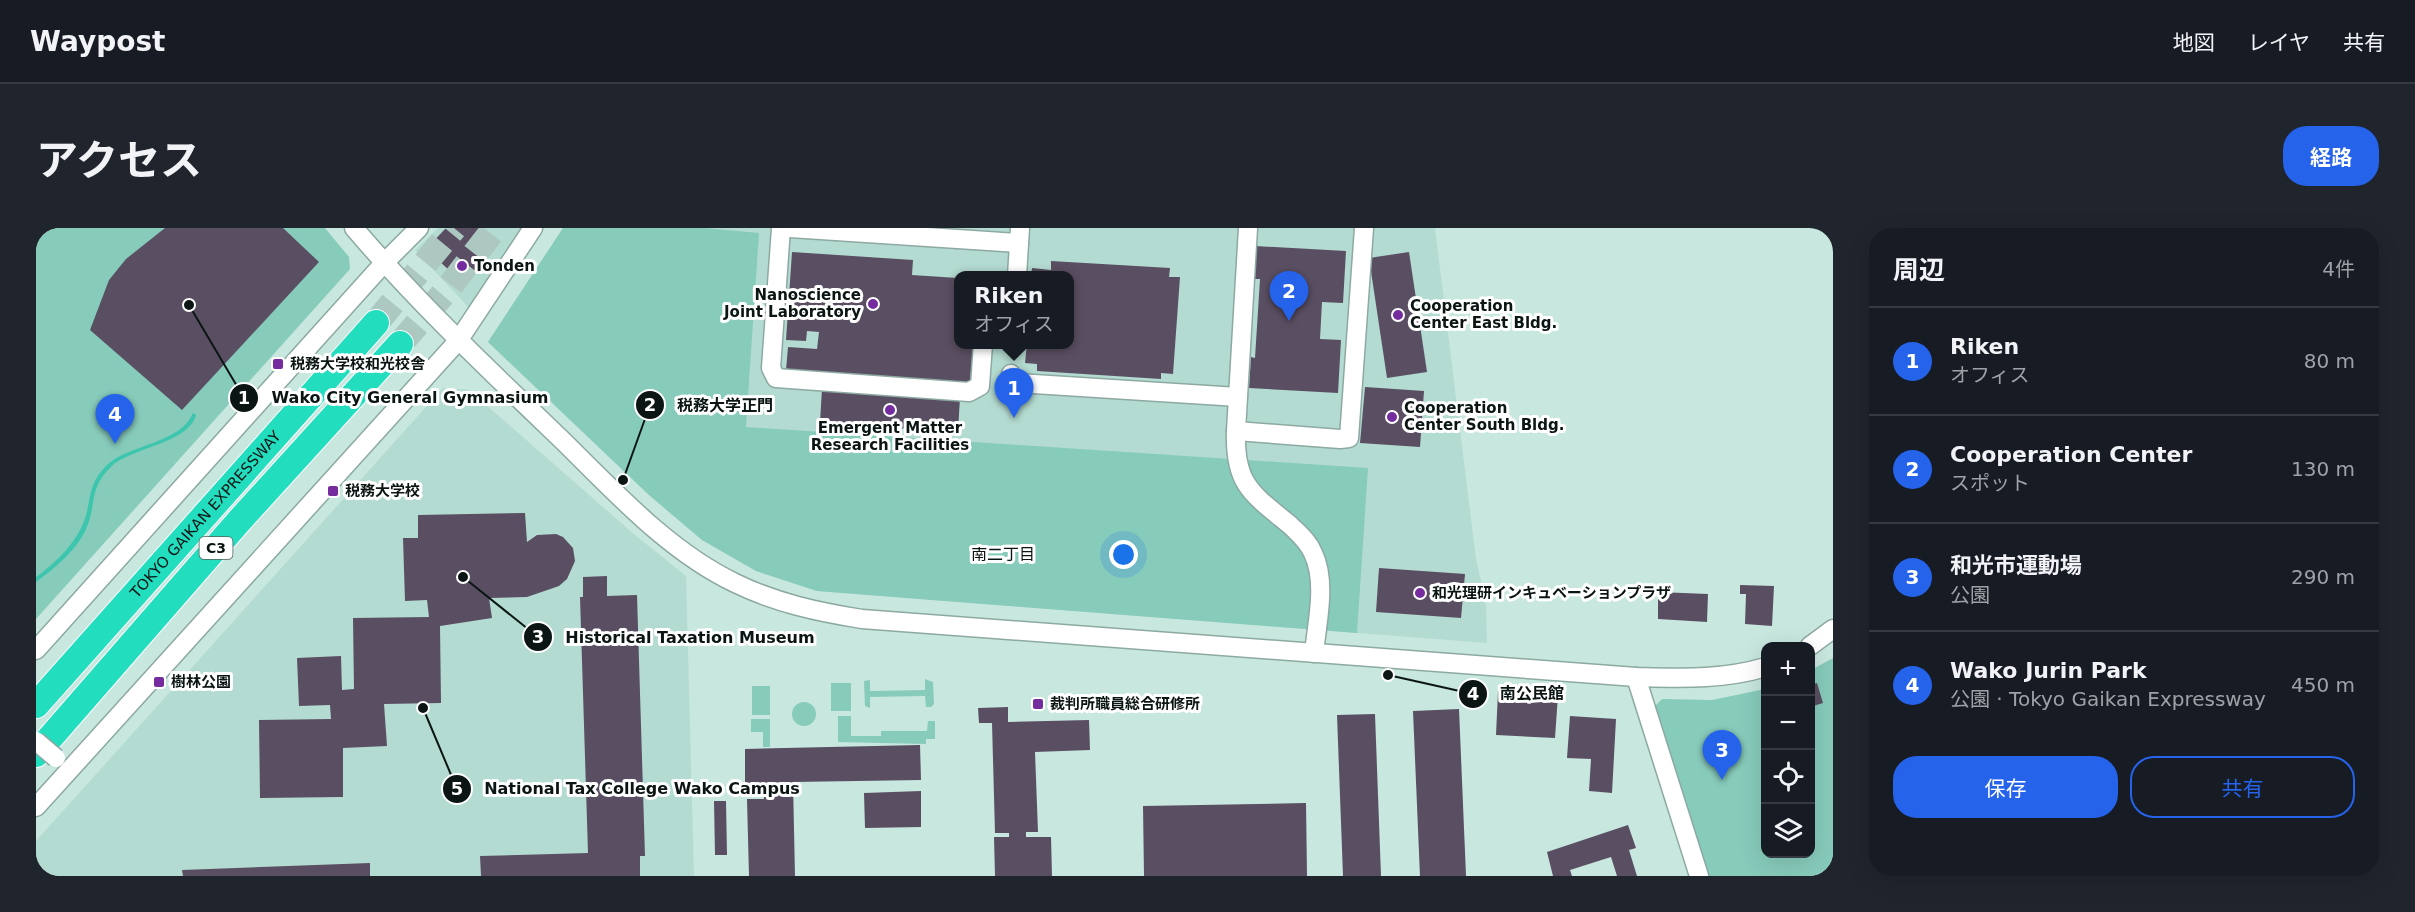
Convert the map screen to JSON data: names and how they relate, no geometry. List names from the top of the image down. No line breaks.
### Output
{"streets":{"highway":["TOKYO GAIKAN EXPRESSWAY","C3"]},"districts":["南二丁目"],"places":{"other":["Tonden","Nanoscience Joint Laboratory","Wako City General Gymnasium","Cooperation Center East Bldg.","Emergent Matter Research Facilities","Cooperation Center South Bldg.","税務大学正門","Historical Taxation Museum","和光理研インキュベーションプラザ","南公民館","National Tax College Wako Campus"],"transit":["税務大学校和光校舎","税務大学校","樹林公園","裁判所職員総合研修所"]},"page":{"header":"Waypost","nav":["地図","レイヤ","共有"],"title":"アクセス","buttons":["経路",["保存","共有"]],"heading":["周辺","4件"],"popup":["Riken","オフィス"],"pins":["2","1","4","3"],"list":[{"mark":"1","name":"Riken","note":"オフィス","value":"80 m"},{"mark":"2","name":"Cooperation Center","note":"スポット","value":"130 m"},{"mark":"3","name":"和光市運動場","note":"公園","value":"290 m"},{"mark":"4","name":"Wako Jurin Park","note":"公園 · Tokyo Gaikan Expressway","value":"450 m"}],"map_buttons":["+","−"]}}
